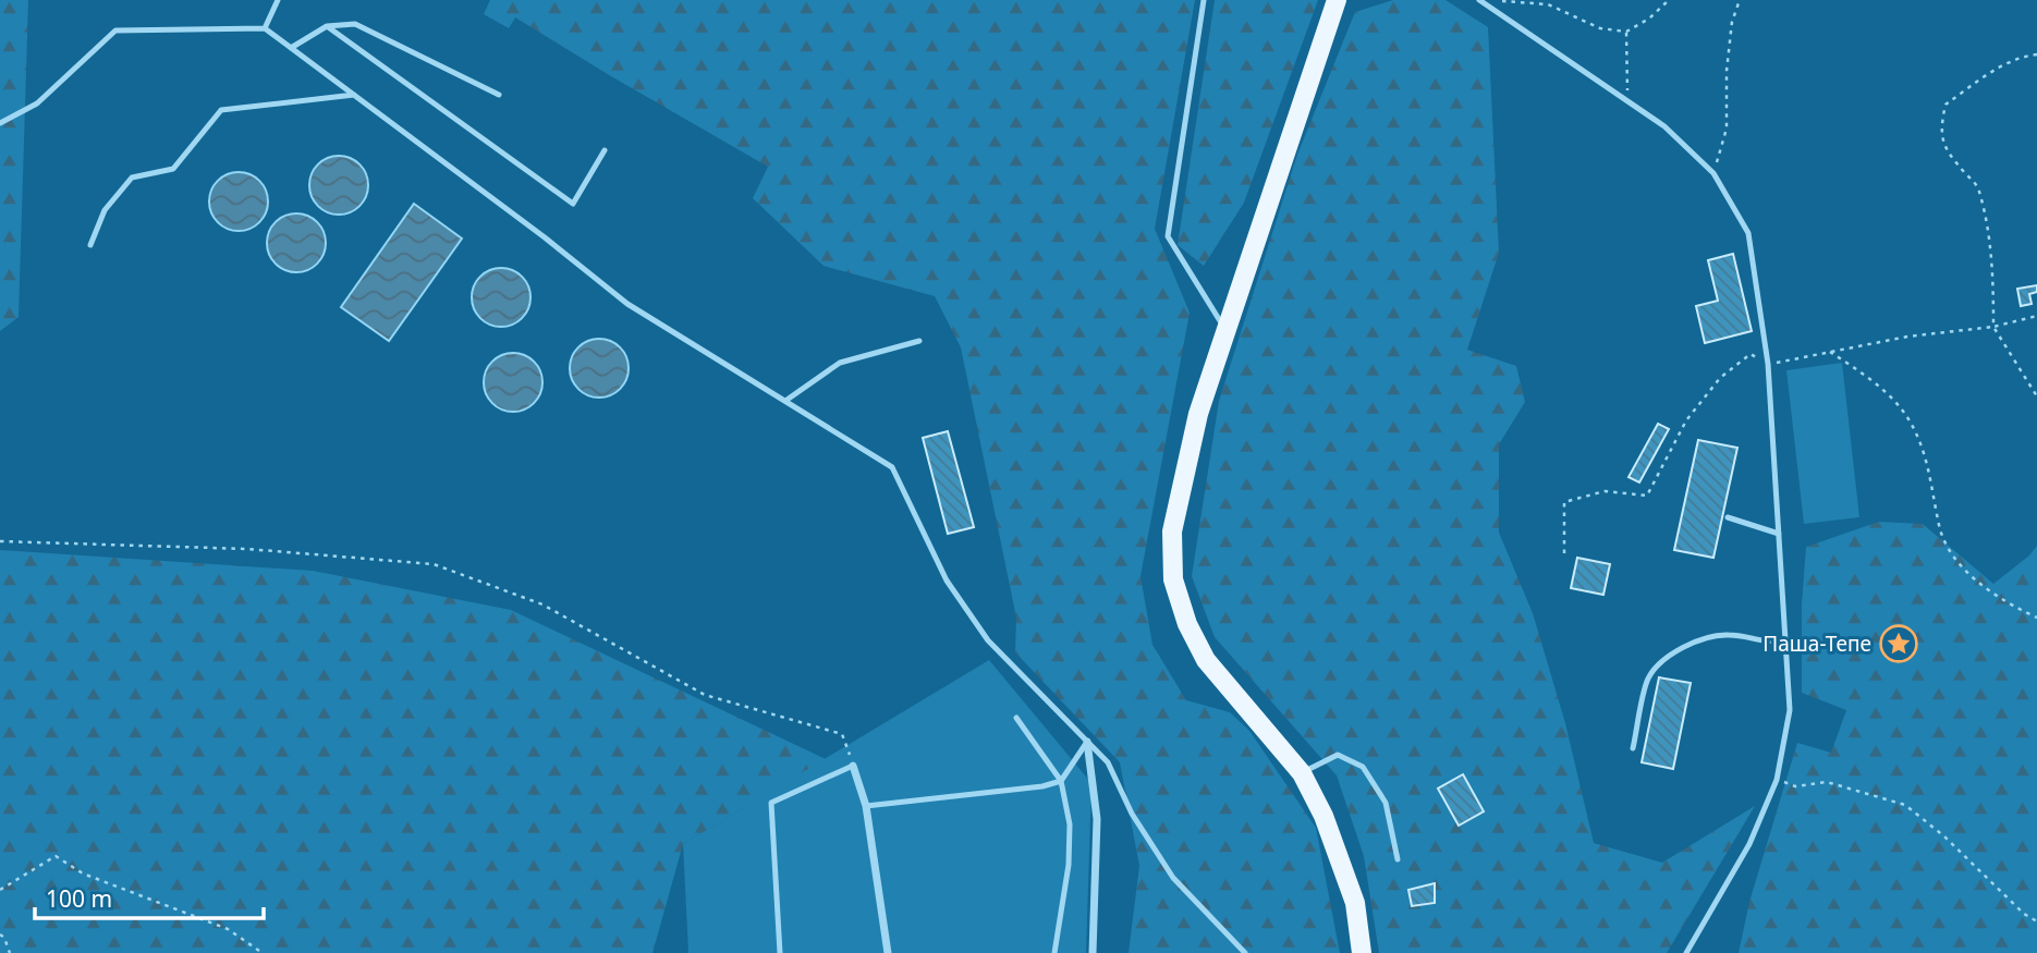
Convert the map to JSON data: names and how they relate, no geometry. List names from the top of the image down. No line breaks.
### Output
{"places":{"place":["Паша-Тепе"]},"scale_bar":"100 m"}
